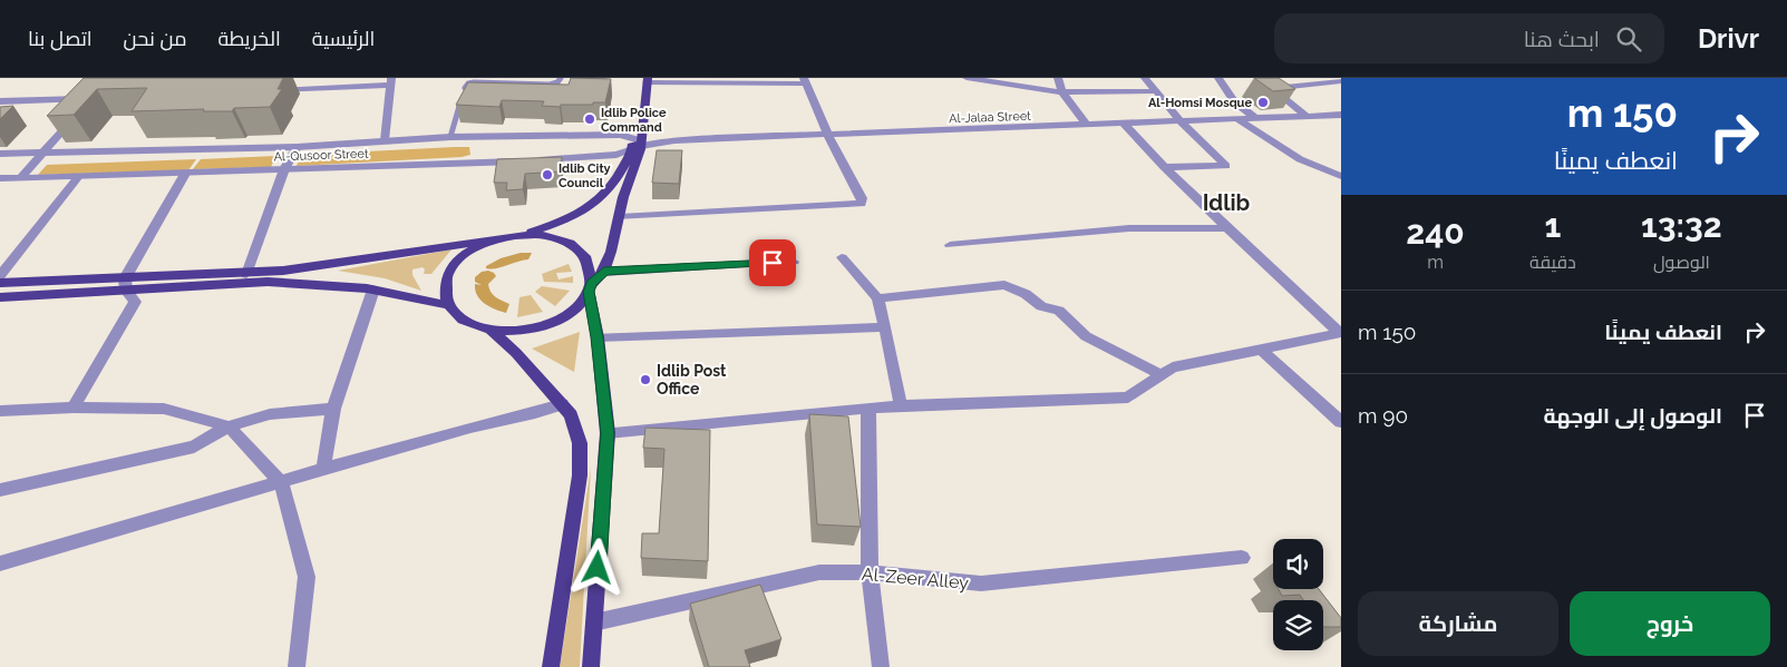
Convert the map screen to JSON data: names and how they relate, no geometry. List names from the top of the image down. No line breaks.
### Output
{"streets":{"street":["Al-Jalaa Street","Al-Qusoor Street","Al-Zeer Alley"]},"crossings":[["Al-Jalaa Street","Al-Qusoor Street"]],"districts":["Idlib"],"places":["Al-Homsi Mosque","Idlib Police Command","Idlib City Council","Idlib Post Office"],"page":{"header":"Drivr","search":"ابحث هنا","nav":["الرئيسية","الخريطة","من نحن","اتصل بنا"],"turn":["150 m","انعطف يمينًا"],"eta":["13:32","الوصول","1","دقيقة","240","m"],"list":[{"name":"انعطف يمينًا","value":"150 m"},{"name":"الوصول إلى الوجهة","value":"90 m"}],"buttons":["خروج","مشاركة"]}}
